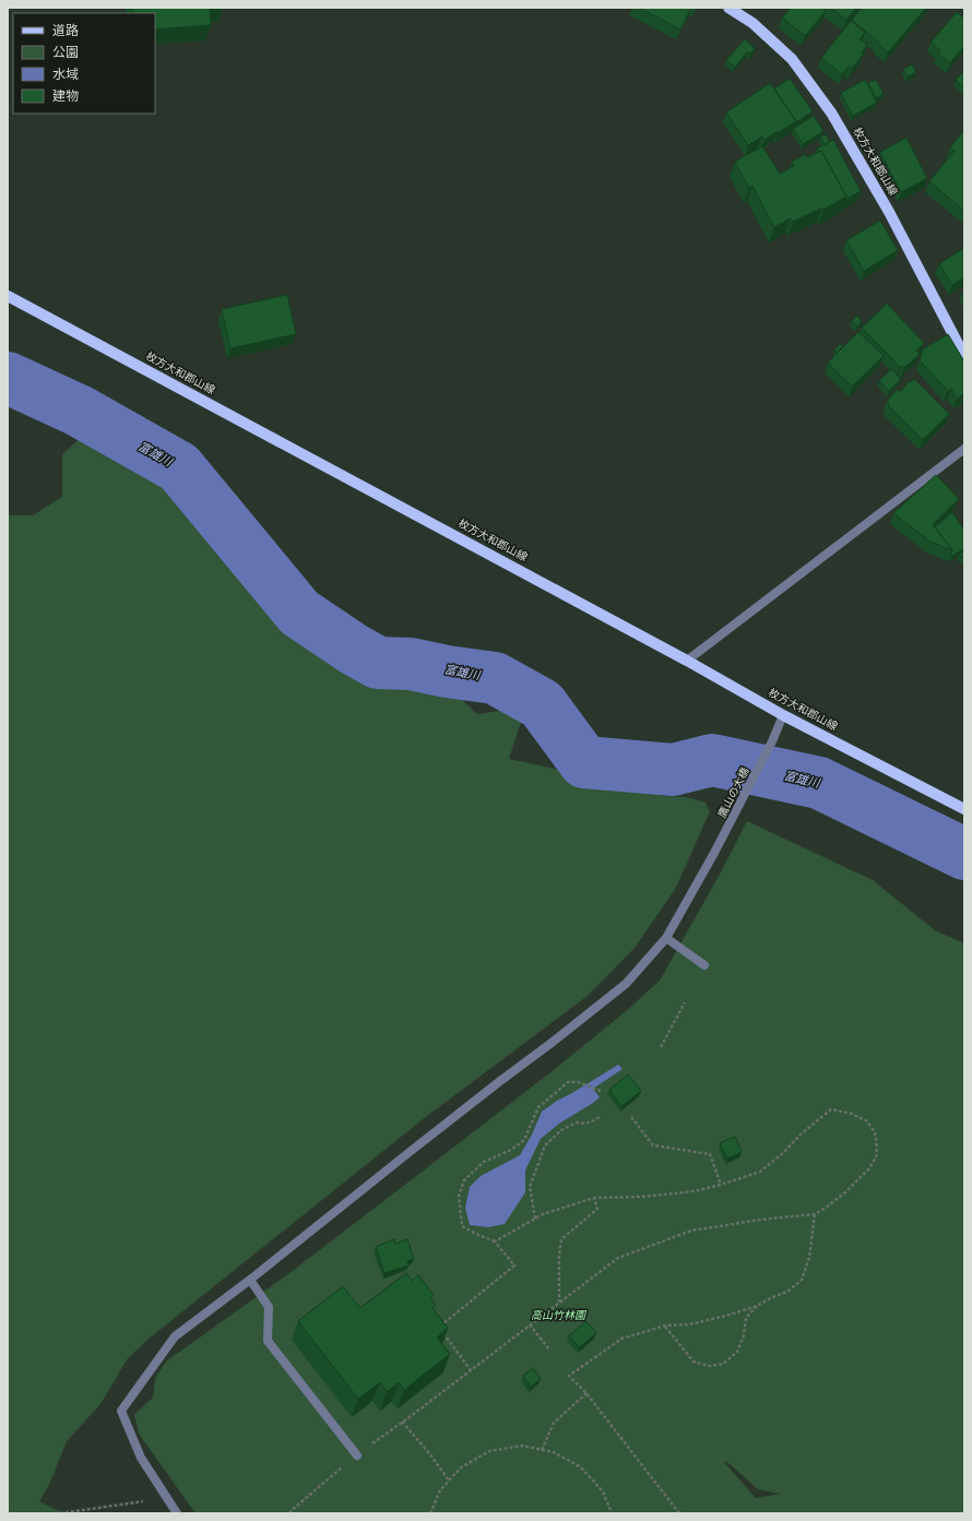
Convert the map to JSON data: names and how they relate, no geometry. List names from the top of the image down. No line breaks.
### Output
{"streets":{"main road":["枚方大和郡山線"],"street":["鷹山の大橋"]},"crossings":[["枚方大和郡山線","鷹山の大橋"]],"water":["富雄川"],"parks":["高山竹林園"],"legend":["道路","公園","水域","建物"]}
